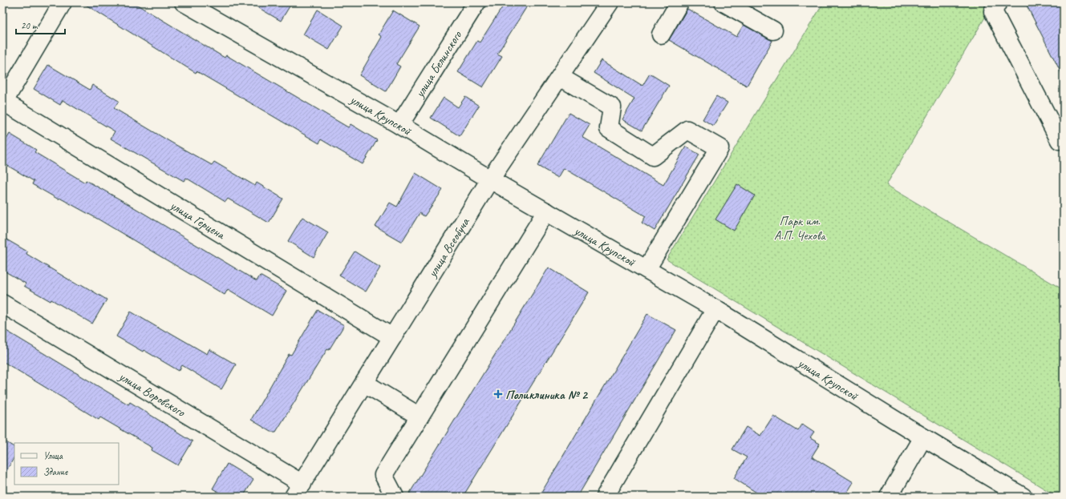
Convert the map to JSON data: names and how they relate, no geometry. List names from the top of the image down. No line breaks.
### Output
{"streets":{"street":["улица Белинского","улица Крупской","улица Герцена","улица Всеобуча","улица Воровского"]},"crossings":[["улица Белинского","улица Крупской"],["улица Крупской","улица Всеобуча"],["улица Герцена","улица Всеобуча"],["улица Всеобуча","улица Воровского"]],"parks":["Парк им. А.П. Чехова"],"places":{"health":["Поликлиника № 2"]},"legend":["Улица","Здание"],"scale_bar":"20 m"}
